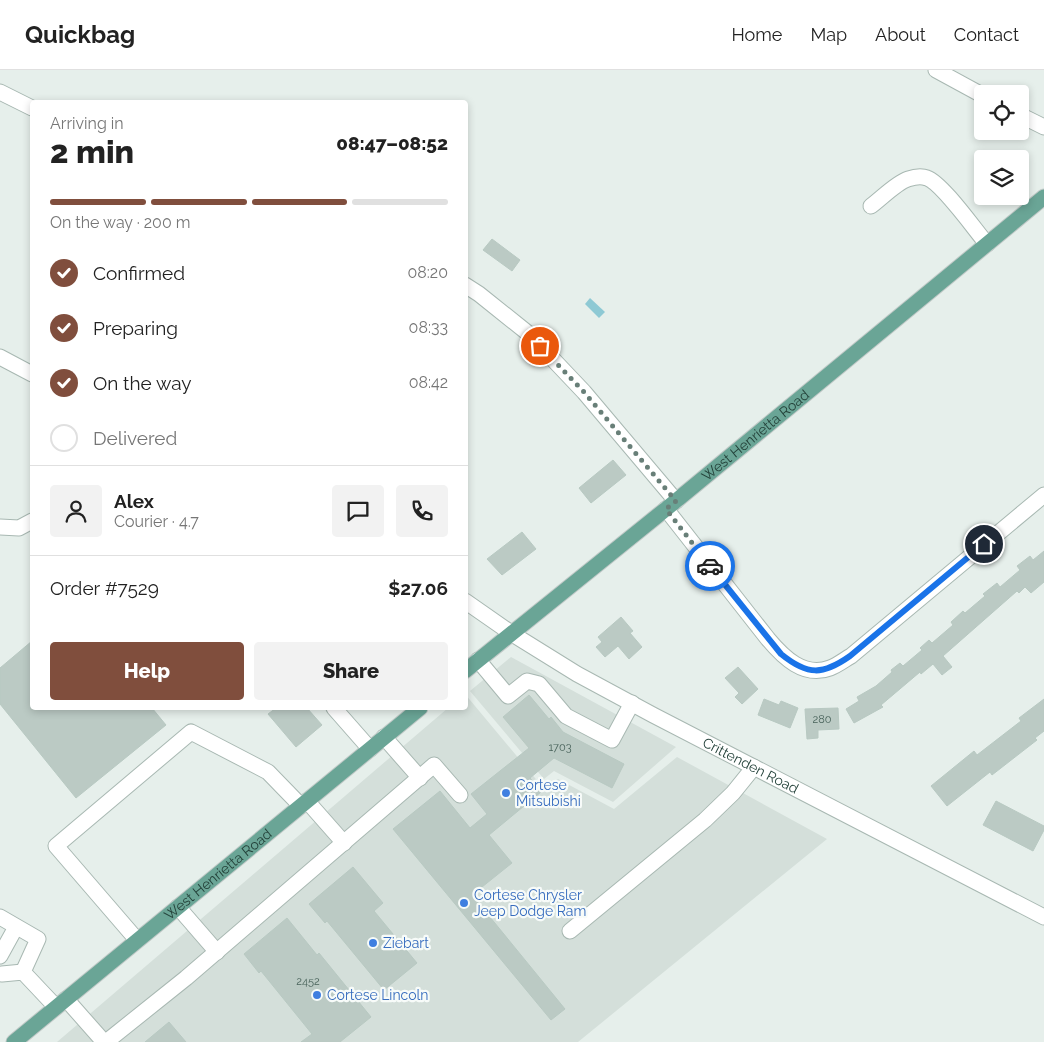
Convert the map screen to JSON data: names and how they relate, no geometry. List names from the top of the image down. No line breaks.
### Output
{"streets":{"main road":["West Henrietta Road"],"street":["Crittenden Road"]},"crossings":[["West Henrietta Road","Crittenden Road"]],"places":["Cortese Mitsubishi","Cortese Chrysler Jeep Dodge Ram","Ziebart","Cortese Lincoln"],"house_numbers":["280","1703","2452"],"page":{"header":"Quickbag","nav":["Home","Map","About","Contact"],"heading":["2 min","Arriving in","08:47–08:52"],"panel":["Alex","Courier · 4.7","Order #7529","$27.06"],"bar":"On the way · 200 m","list":[["Confirmed","08:20"],["Preparing","08:33"],["On the way","08:42"],"Delivered"],"buttons":["Help","Share"]}}
